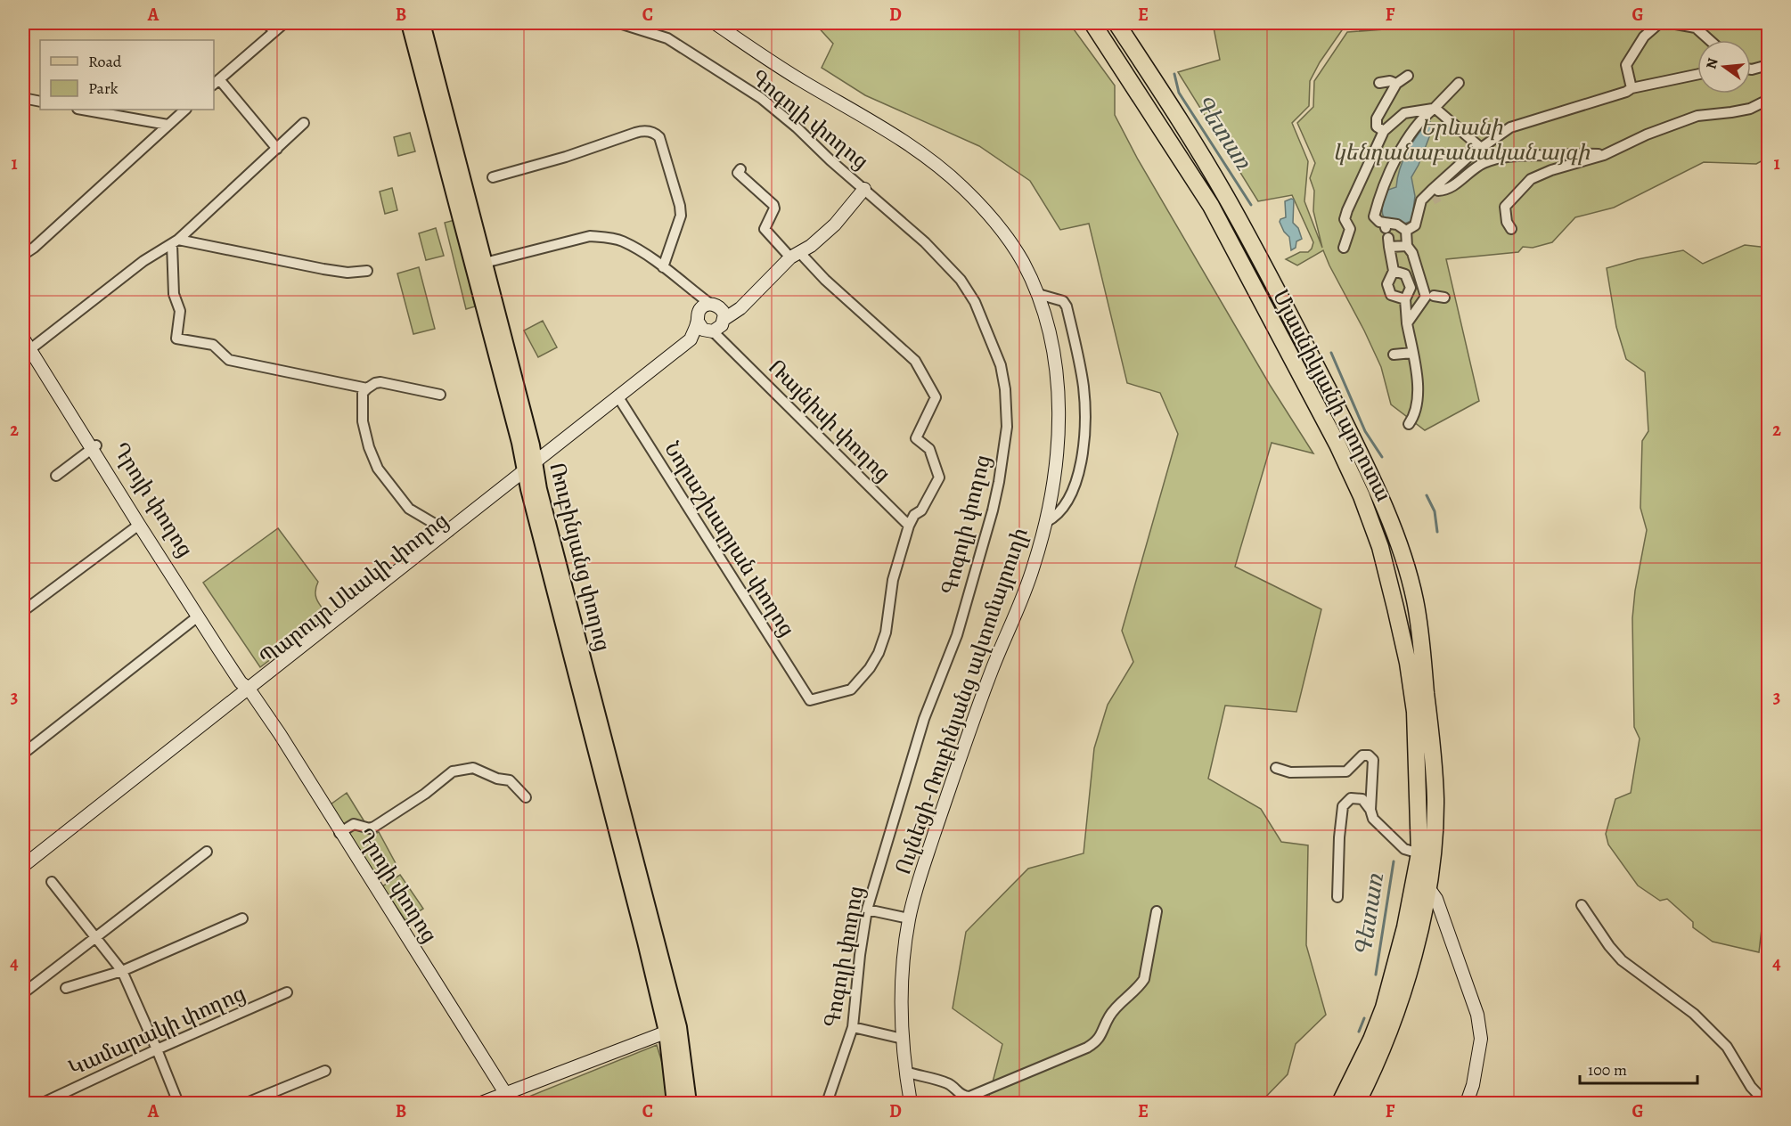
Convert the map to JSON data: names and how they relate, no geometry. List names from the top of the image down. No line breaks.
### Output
{"streets":{"highway":["Մյասնիկյանի պողոտա"],"main road":["Ռուբինյանց փողոց"],"street":["Գոգոլի փողոց","Ռայնիսի փողոց","Դրոյի փողոց","Նորաշխարյան փողոց","Պարույր Սևակի փողոց","Ուլնեցի-Ռուբինյանց ավտոմայրուղի","Կամարակի փողոց"]},"crossings":[["Ռայնիսի փողոց","Նորաշխարյան փողոց"],["Ռայնիսի փողոց","Պարույր Սևակի փողոց"],["Դրոյի փողոց","Պարույր Սևակի փողոց"],["Նորաշխարյան փողոց","Պարույր Սևակի փողոց"],["Ռուբինյանց փողոց","Պարույր Սևակի փողոց"]],"water":["Գետառ"],"parks":["Երևանի կենդանաբանական այգի"],"legend":["Road","Park"],"scale_bar":"100 m","north":"left","grid":{"columns":["A","B","C","D","E","F","G"],"rows":["1","2","3","4"]}}
